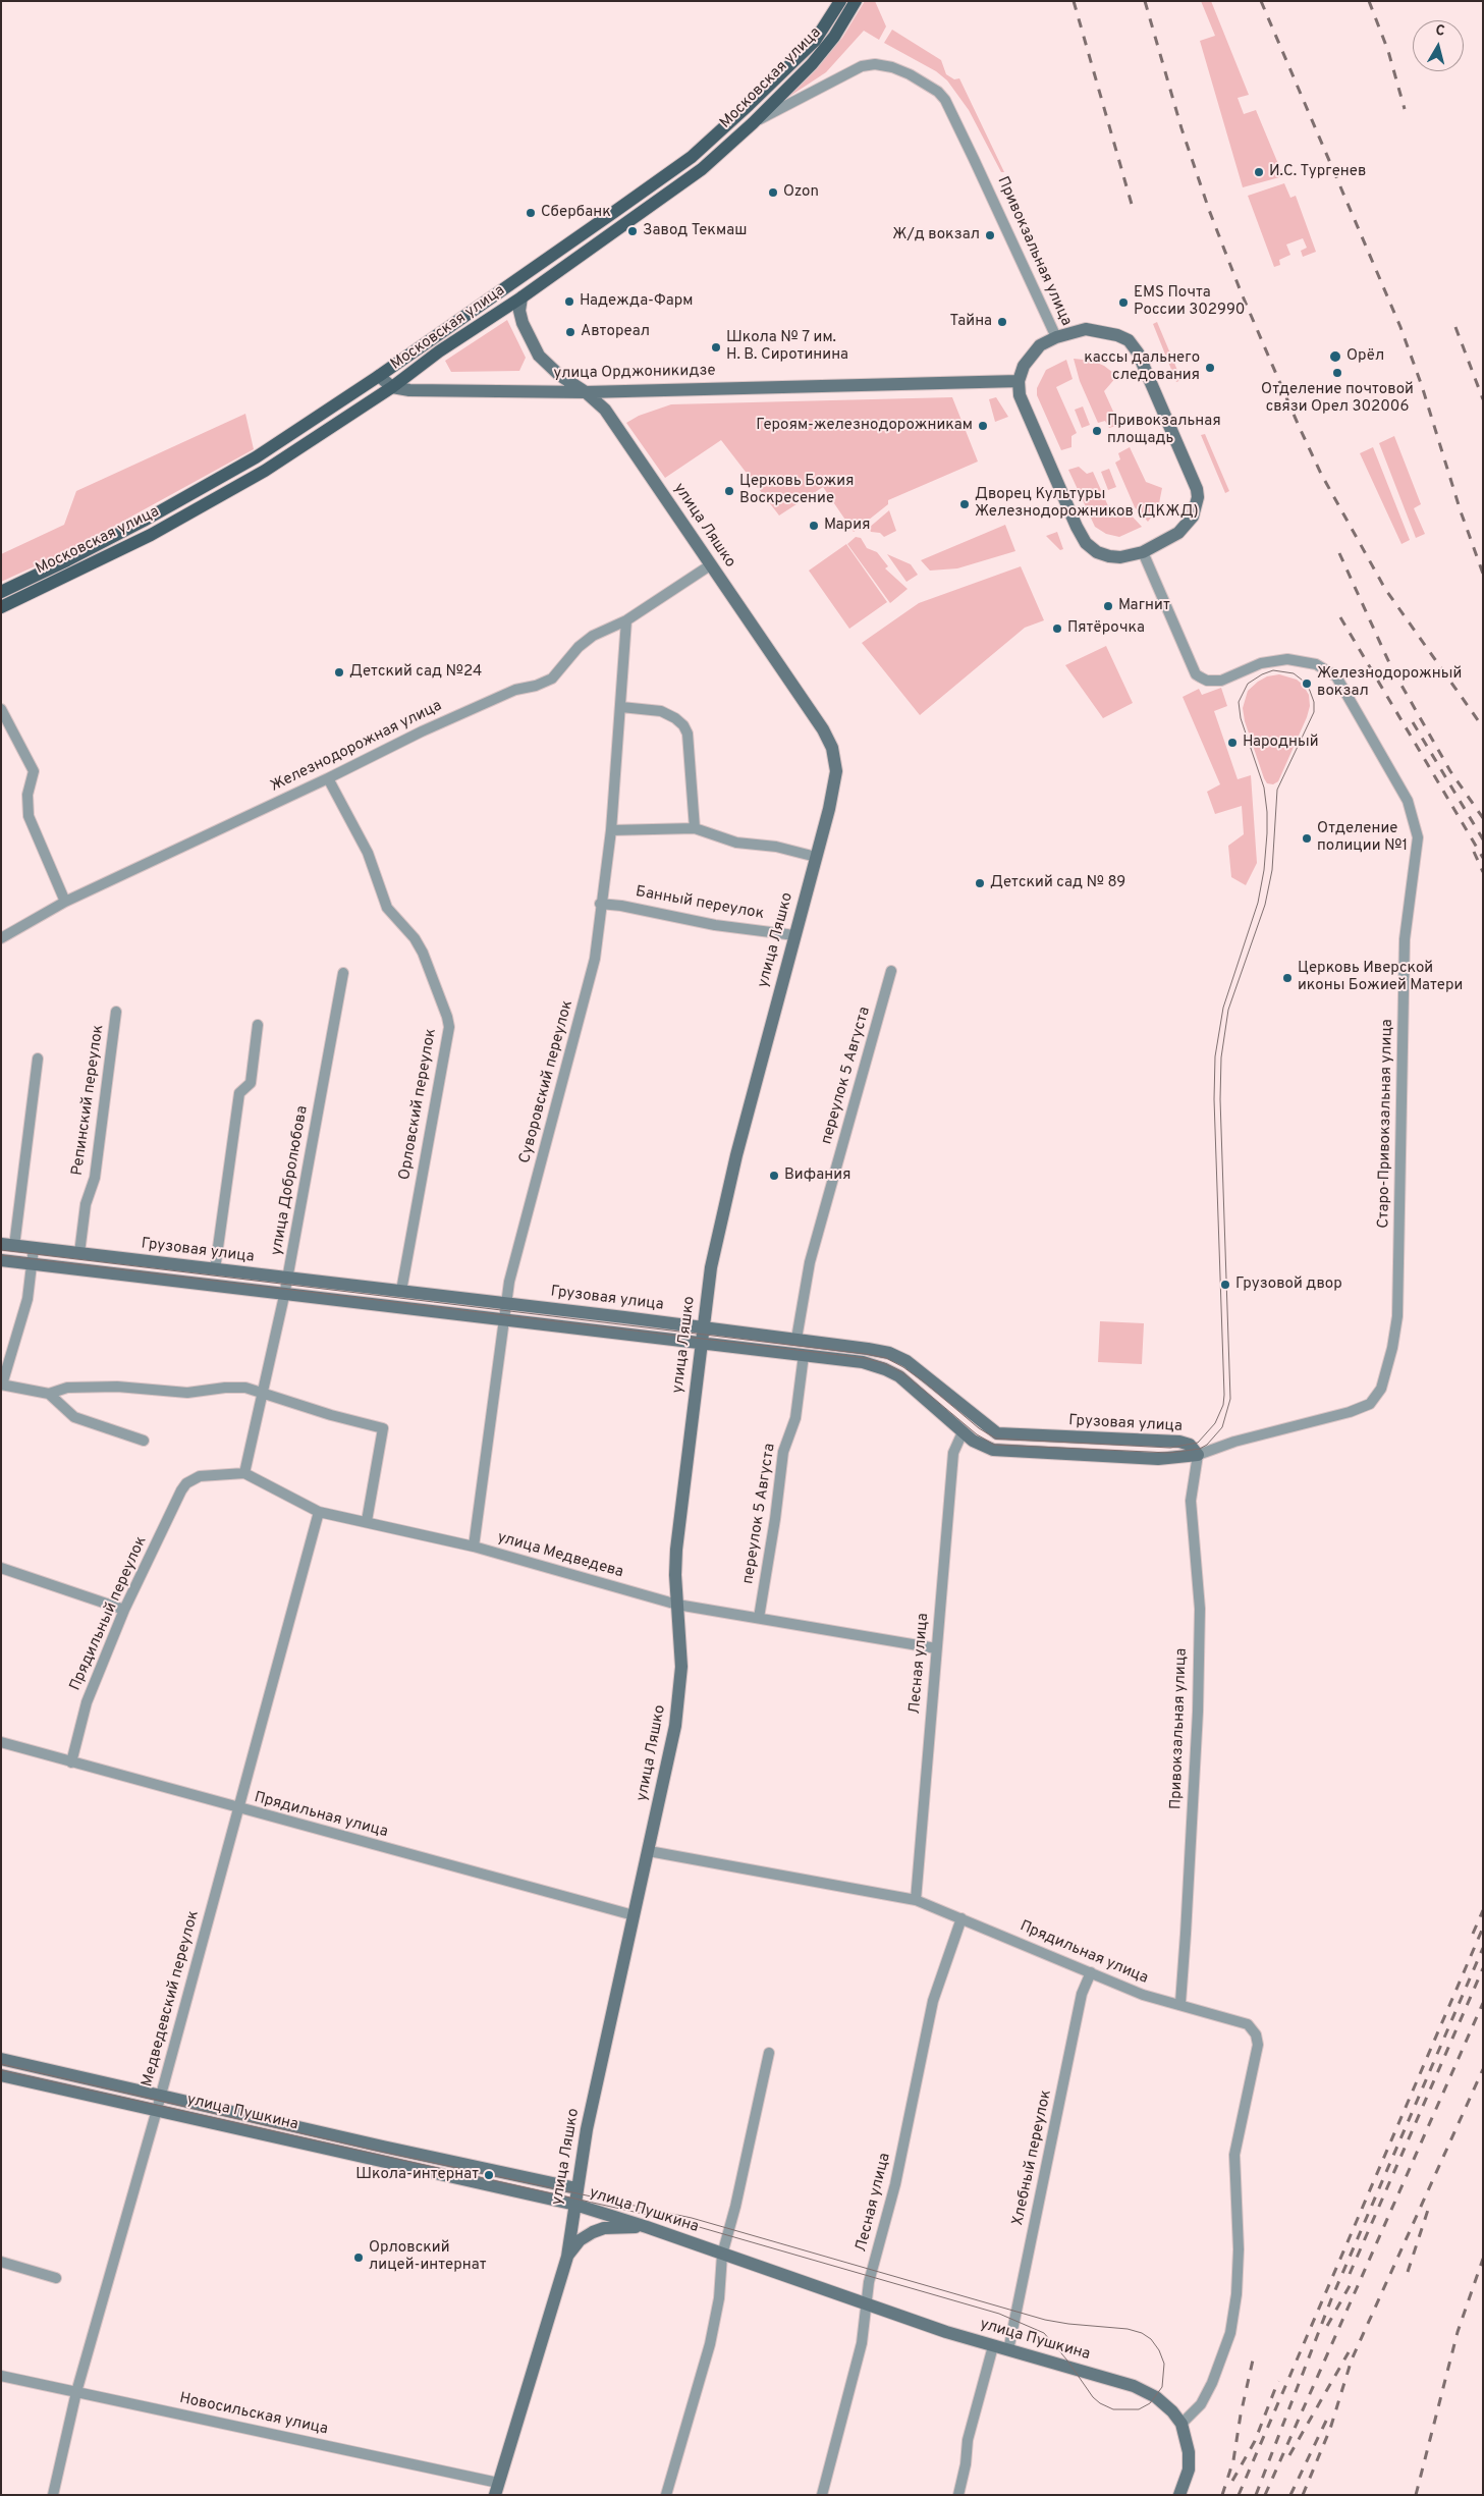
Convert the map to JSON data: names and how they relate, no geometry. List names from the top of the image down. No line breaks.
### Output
{"streets":{"main road":["Московская улица"],"street":["Привокзальная улица","улица Орджоникидзе","улица Ляшко","Железнодорожная улица","Банный переулок","переулок 5 Августа","Суворовский переулок","Репинский переулок","Орловский переулок","Старо-Привокзальная улица","улица Добролюбова","Грузовая улица","улица Медведева","Прядильный переулок","Лесная улица","Прядильная улица","Медведевский переулок","улица Пушкина","Хлебный переулок","Новосильская улица"]},"crossings":[["Московская улица","Привокзальная улица"],["Московская улица","улица Орджоникидзе"],["Московская улица","улица Ляшко"],["Привокзальная улица","улица Орджоникидзе"],["Привокзальная улица","Старо-Привокзальная улица"],["Привокзальная улица","Грузовая улица"],["Привокзальная улица","Прядильная улица"],["улица Орджоникидзе","улица Ляшко"],["улица Ляшко","Железнодорожная улица"],["улица Ляшко","Банный переулок"],["улица Ляшко","Грузовая улица"],["улица Ляшко","улица Медведева"],["улица Ляшко","Прядильная улица"],["улица Ляшко","улица Пушкина"],["улица Ляшко","Новосильская улица"],["Железнодорожная улица","Суворовский переулок"],["Железнодорожная улица","Орловский переулок"],["Банный переулок","Суворовский переулок"],["переулок 5 Августа","Грузовая улица"],["переулок 5 Августа","улица Медведева"],["Суворовский переулок","Грузовая улица"],["Суворовский переулок","улица Медведева"],["Репинский переулок","Грузовая улица"],["Орловский переулок","Грузовая улица"],["Старо-Привокзальная улица","Грузовая улица"],["улица Добролюбова","Грузовая улица"],["улица Добролюбова","улица Медведева"],["Грузовая улица","Лесная улица"],["улица Медведева","Прядильный переулок"],["улица Медведева","Лесная улица"],["улица Медведева","Медведевский переулок"],["Прядильный переулок","Прядильная улица"],["Лесная улица","Прядильная улица"],["Лесная улица","улица Пушкина"],["Прядильная улица","Медведевский переулок"],["Прядильная улица","улица Пушкина"],["Прядильная улица","Хлебный переулок"],["Медведевский переулок","улица Пушкина"],["Медведевский переулок","Новосильская улица"],["улица Пушкина","Хлебный переулок"]],"places":["И.С. Тургенев","Ozon","Сбербанк","Завод Текмаш","Ж/д вокзал","Надежда-Фарм","EMS Почта России 302990","Тайна","Автореал","Школа № 7 им. Н. В. Сиротинина","Орёл","кассы дальнего следования","Отделение почтовой связи Орел 302006","Героям-железнодорожникам","Привокзальная площадь","Церковь Божия Воскресение","Дворец Культуры Железнодорожников (ДКЖД)","Мария","Магнит","Пятёрочка","Детский сад №24","Железнодорожный вокзал","Народный","Отделение полиции №1","Детский сад № 89","Церковь Иверской иконы Божией Матери","Вифания","Грузовой двор","Школа-интернат","Орловский лицей-интернат"],"north":"top"}
